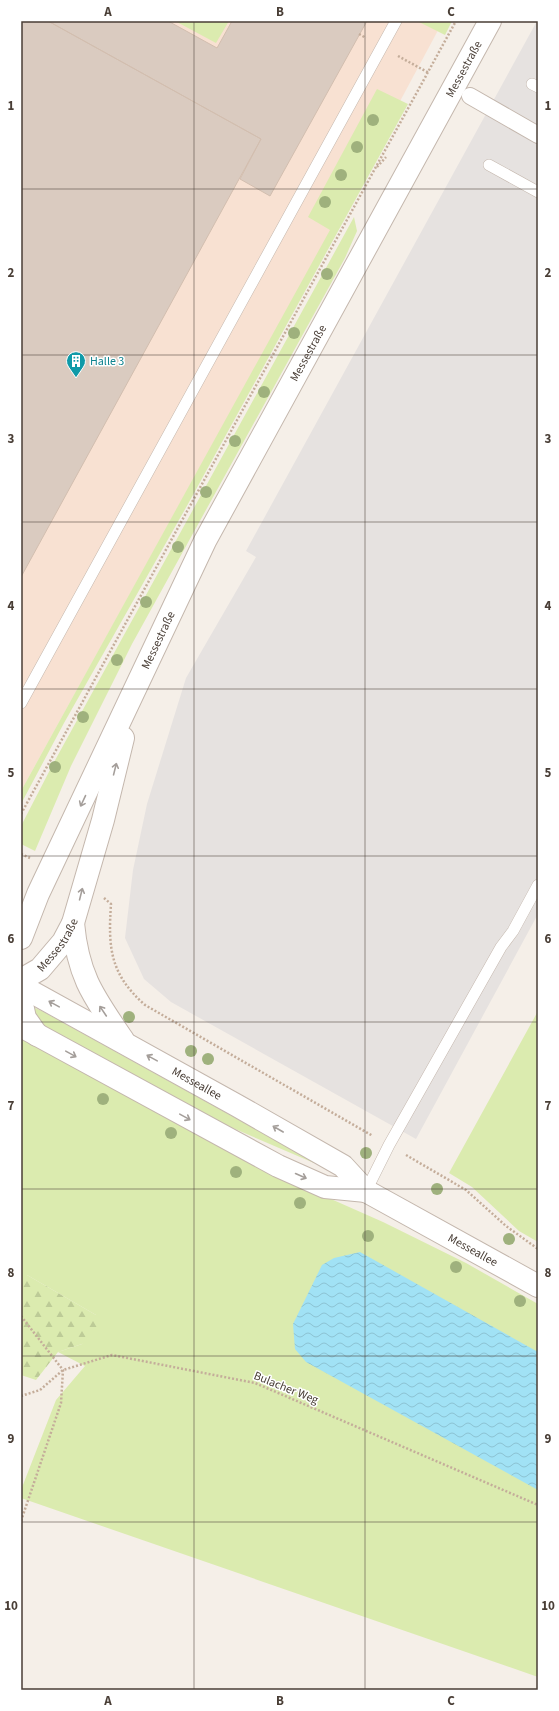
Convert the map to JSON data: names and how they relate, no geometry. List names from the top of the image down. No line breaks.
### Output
{"streets":{"street":["Messestraße","Messeallee"],"path":["Bulacher Weg"]},"places":{"building":["Halle 3"]},"grid":{"columns":["A","B","C"],"rows":["1","2","3","4","5","6","7","8","9","10"]}}
